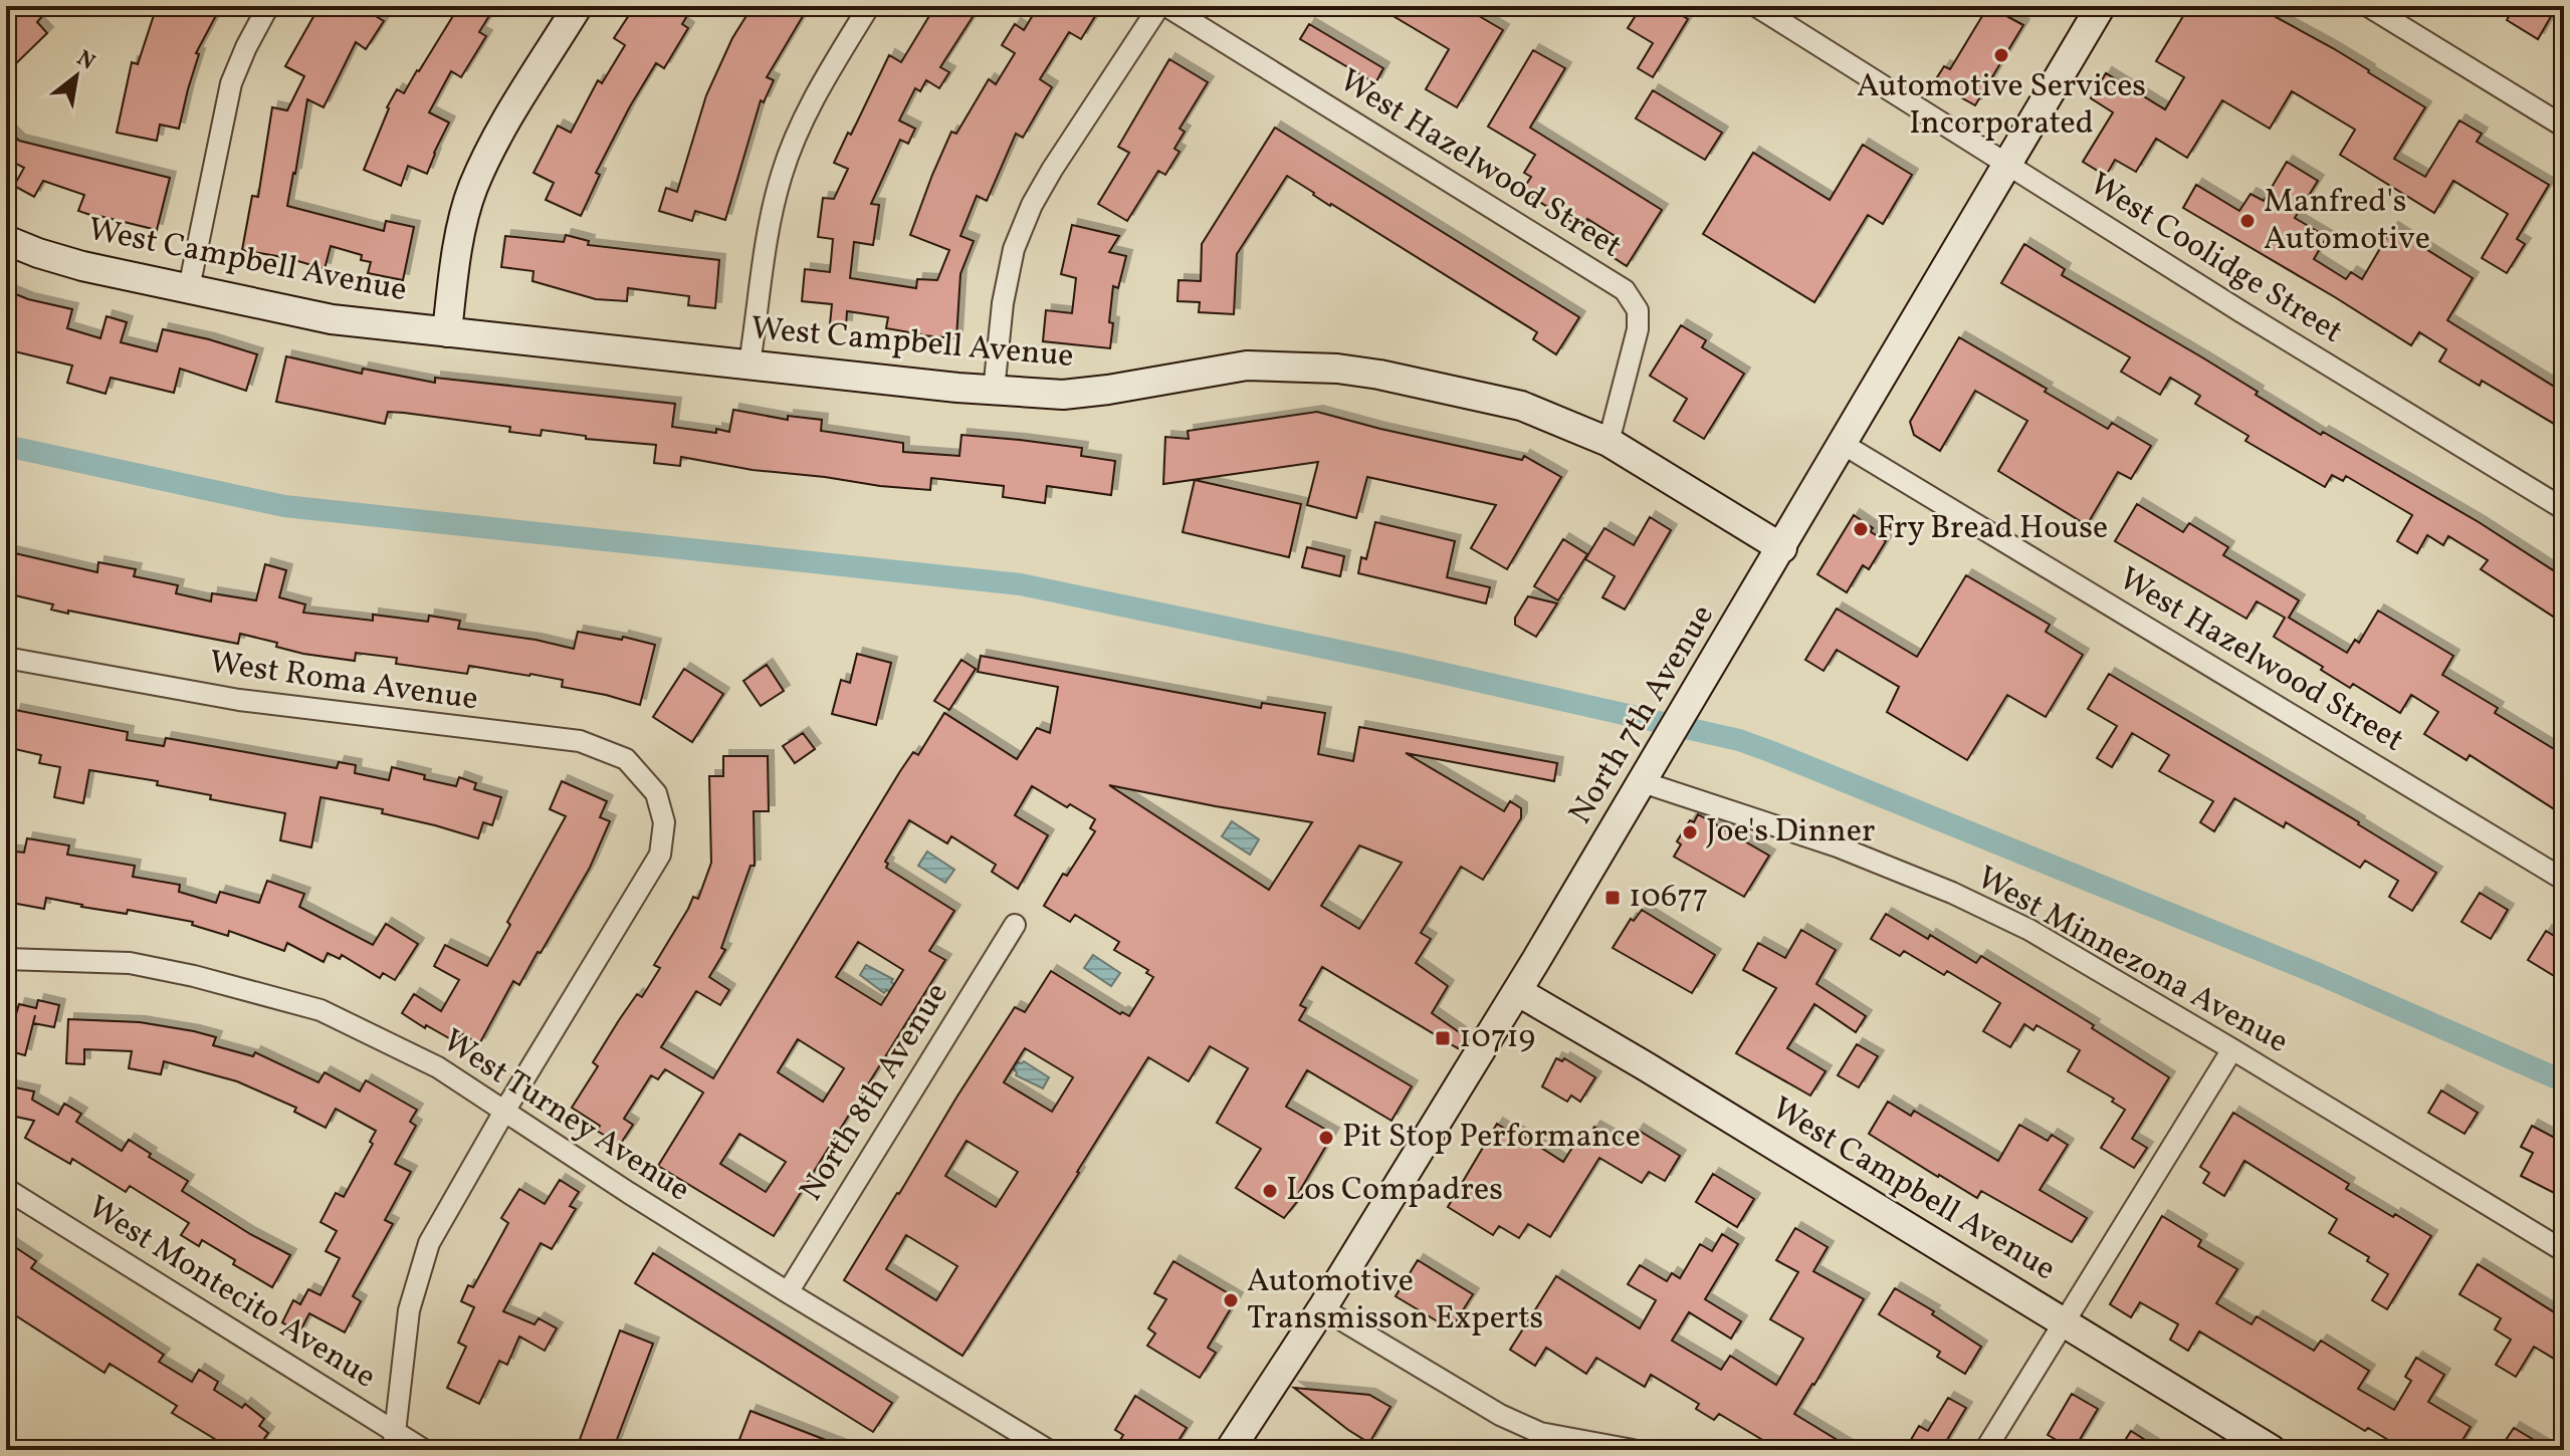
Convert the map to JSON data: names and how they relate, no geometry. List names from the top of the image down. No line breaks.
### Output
{"streets":{"street":["West Hazelwood Street","West Coolidge Street","West Campbell Avenue","West Roma Avenue","North 7th Avenue","West Minnezona Avenue","North 8th Avenue","West Turney Avenue","West Montecito Avenue"]},"crossings":[["West Hazelwood Street","West Campbell Avenue"],["West Hazelwood Street","North 7th Avenue"],["West Coolidge Street","North 7th Avenue"],["West Campbell Avenue","North 7th Avenue"],["West Roma Avenue","West Turney Avenue"],["North 7th Avenue","West Minnezona Avenue"],["North 8th Avenue","West Turney Avenue"]],"places":{"other":["Automotive Services Incorporated","Manfred's Automotive","Fry Bread House","Joe's Dinner","Pit Stop Performance","Los Compadres","Automotive Transmisson Experts"],"transit":["10677","10719"]},"north":"top right"}
